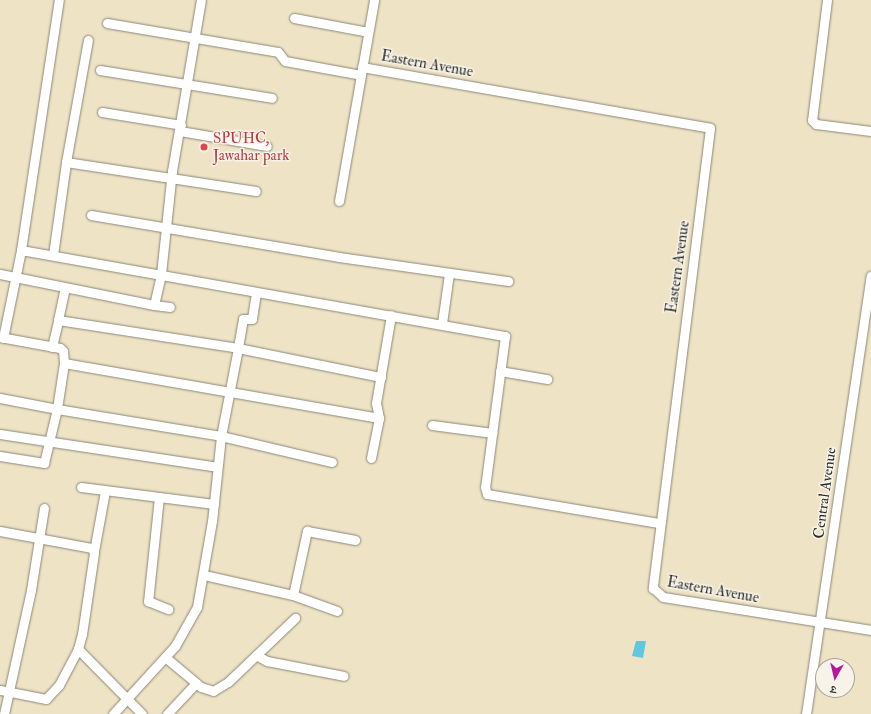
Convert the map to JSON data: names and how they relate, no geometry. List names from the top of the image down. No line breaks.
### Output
{"streets":{"street":["Eastern Avenue","Central Avenue"]},"crossings":[["Eastern Avenue","Central Avenue"]],"places":["SPUHC, Jawahar park"],"north":"bottom"}
